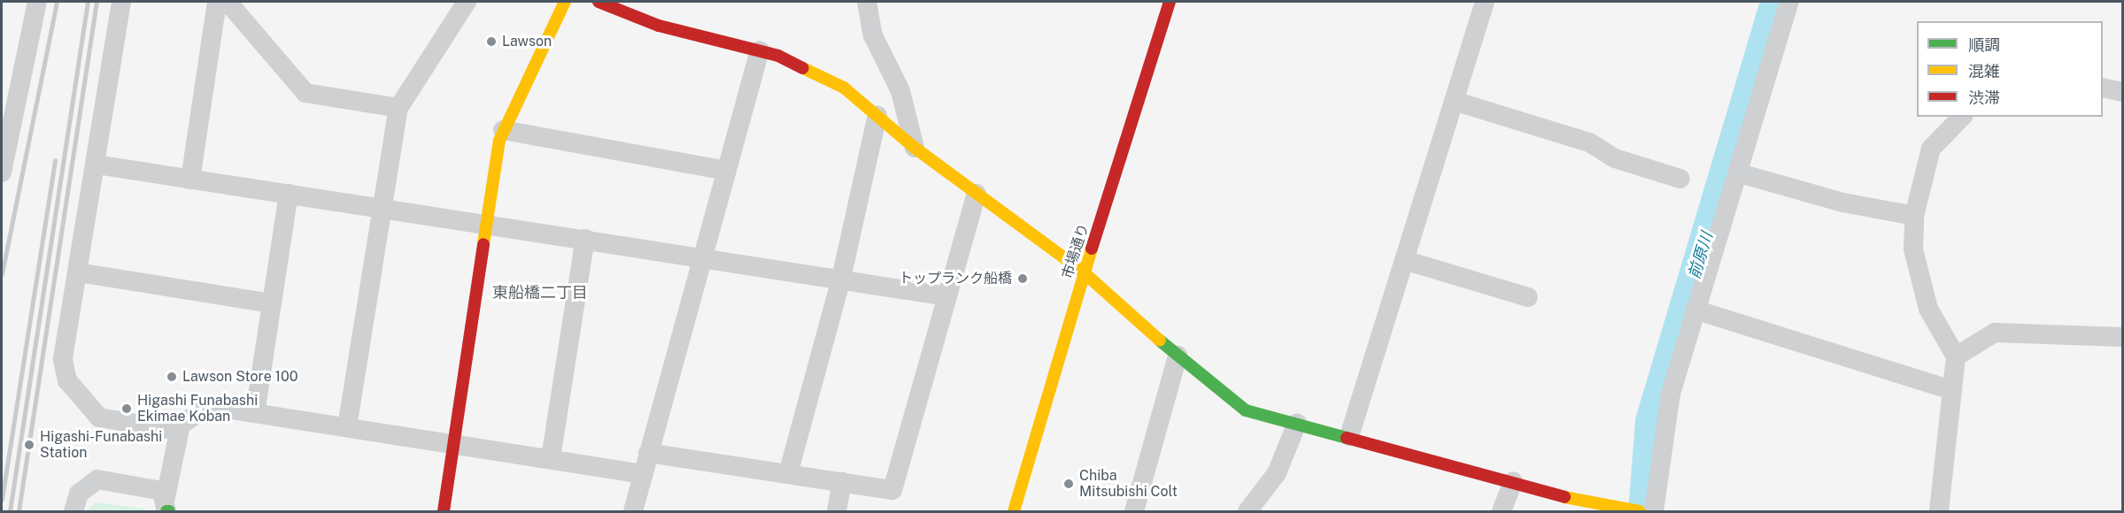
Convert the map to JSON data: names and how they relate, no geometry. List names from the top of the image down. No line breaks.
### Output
{"streets":{"street":["市場通り"]},"districts":["東船橋二丁目"],"water":["前原川"],"places":["Lawson","トップランク船橋","Lawson Store 100","Higashi Funabashi Ekimae Koban","Higashi-Funabashi Station","Chiba Mitsubishi Colt"],"legend":["順調","混雑","渋滞"]}
